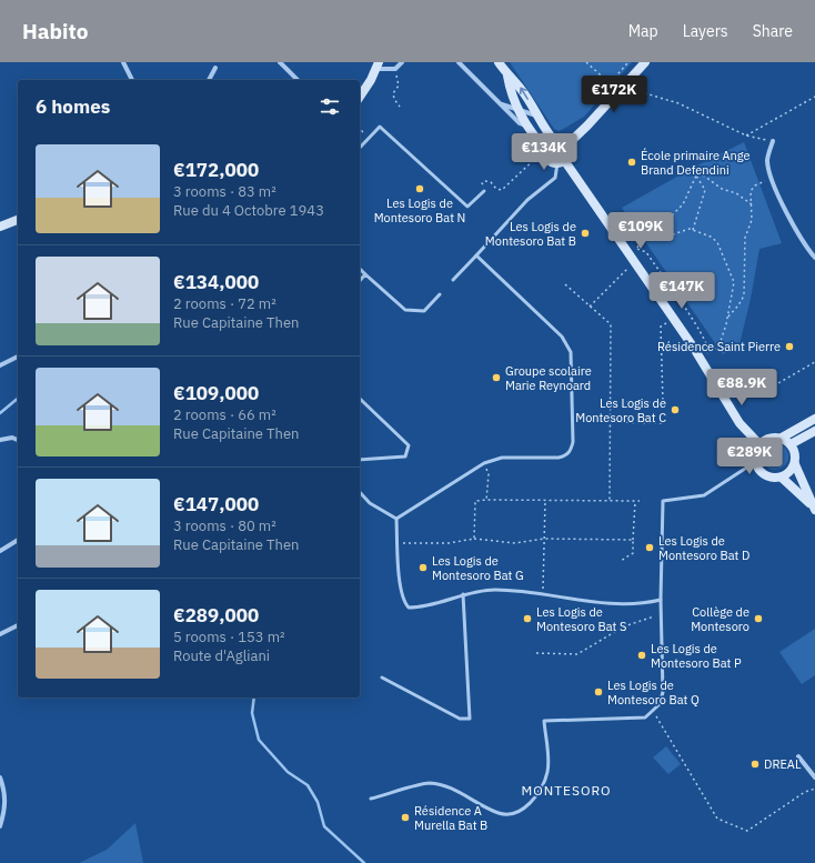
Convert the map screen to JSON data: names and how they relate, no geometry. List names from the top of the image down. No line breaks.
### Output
{"districts":["MONTESORO"],"places":["École primaire Ange Brand Defendini","Les Logis de Montesoro Bat N","Les Logis de Montesoro Bat B","Résidence Saint Pierre","Groupe scolaire Marie Reynoard","Les Logis de Montesoro Bat C","Les Logis de Montesoro Bat D","Les Logis de Montesoro Bat G","Les Logis de Montesoro Bat S","Collège de Montesoro","Les Logis de Montesoro Bat P","Les Logis de Montesoro Bat Q","DREAL","Résidence A Murella Bat B"],"page":{"header":"Habito","nav":["Map","Layers","Share"],"price":["€172K","€134K","€109K","€147K","€88.9K","€289K"],"heading":"6 homes","list":[{"name":"€172,000","note":"3 rooms · 83 m² · Rue du 4 Octobre 1943"},{"name":"€134,000","note":"2 rooms · 72 m² · Rue Capitaine Then"},{"name":"€109,000","note":"2 rooms · 66 m² · Rue Capitaine Then"},{"name":"€147,000","note":"3 rooms · 80 m² · Rue Capitaine Then"},{"name":"€289,000","note":"5 rooms · 153 m² · Route d'Agliani"}]}}
